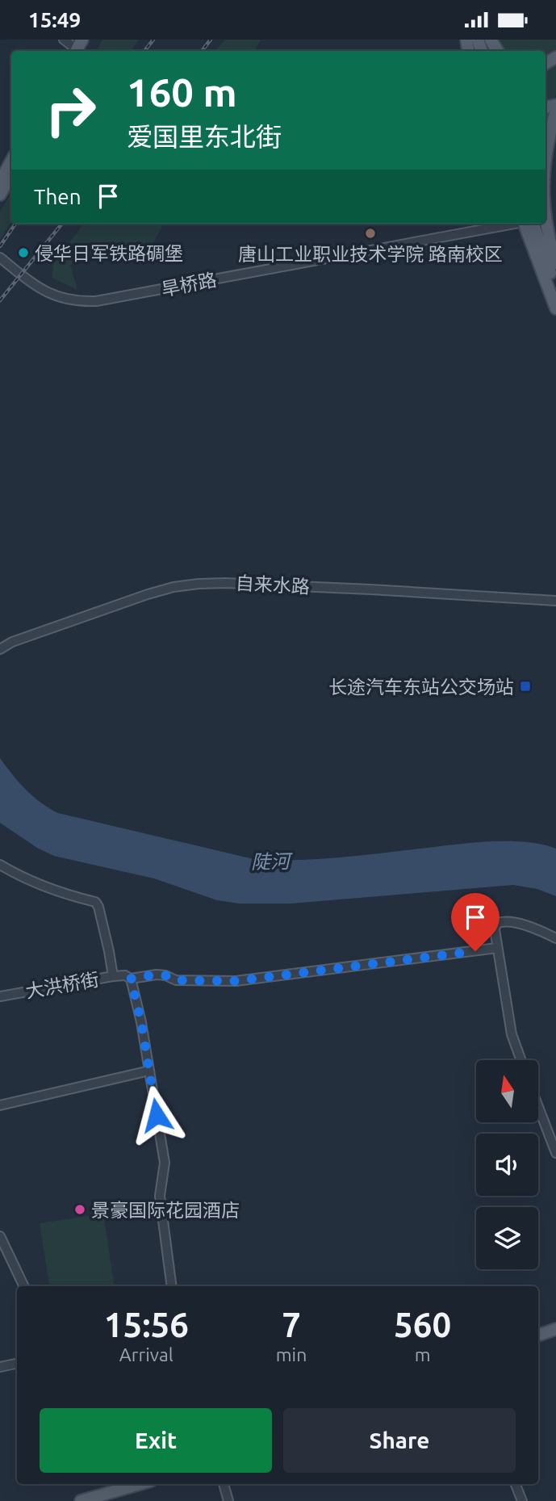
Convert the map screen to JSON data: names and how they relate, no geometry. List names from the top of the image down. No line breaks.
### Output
{"streets":{"street":["旱桥路","自来水路","大洪桥街"]},"water":["陡河"],"places":{"other":["唐山工业职业技术学院 路南校区","侵华日军铁路碉堡","景豪国际花园酒店"],"transit":["长途汽车东站公交场站"]},"north":"top","page":{"status":"15:49","turn":["160 m","爱国里东北街"],"then":"Then","eta":["15:56","Arrival","7","min","560","m"],"buttons":["Exit","Share"]}}
